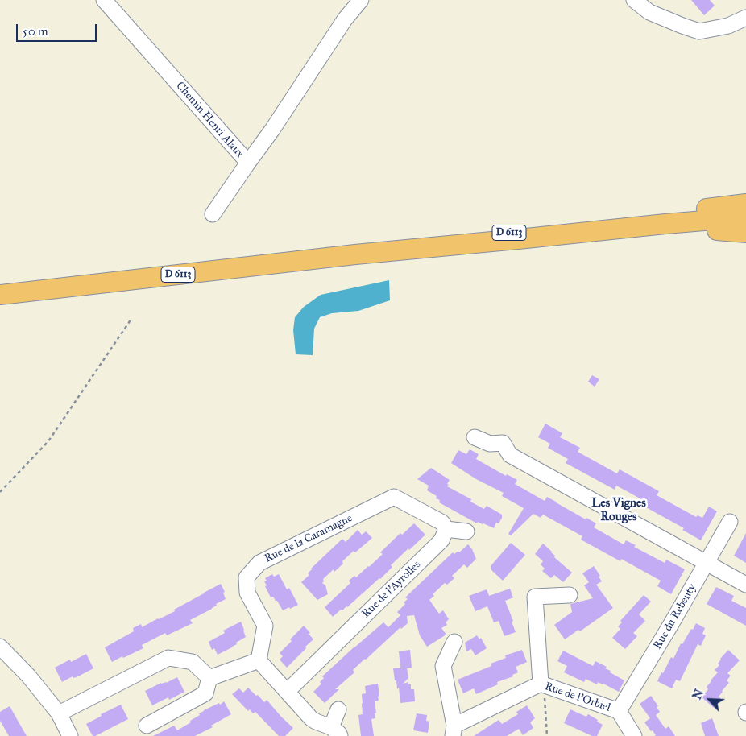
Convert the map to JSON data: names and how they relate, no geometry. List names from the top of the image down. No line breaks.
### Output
{"streets":{"main road":["D 6113"],"street":["Chemin Henri Alaux","Rue de la Caramagne","Rue de l'Ayrolles","Rue du Rebenty","Rue de l'Orbiel"]},"crossings":[["Rue de la Caramagne","Rue de l'Ayrolles"],["Rue du Rebenty","Rue de l'Orbiel"]],"districts":["Les Vignes Rouges"],"scale_bar":"50 m","north":"top left"}
